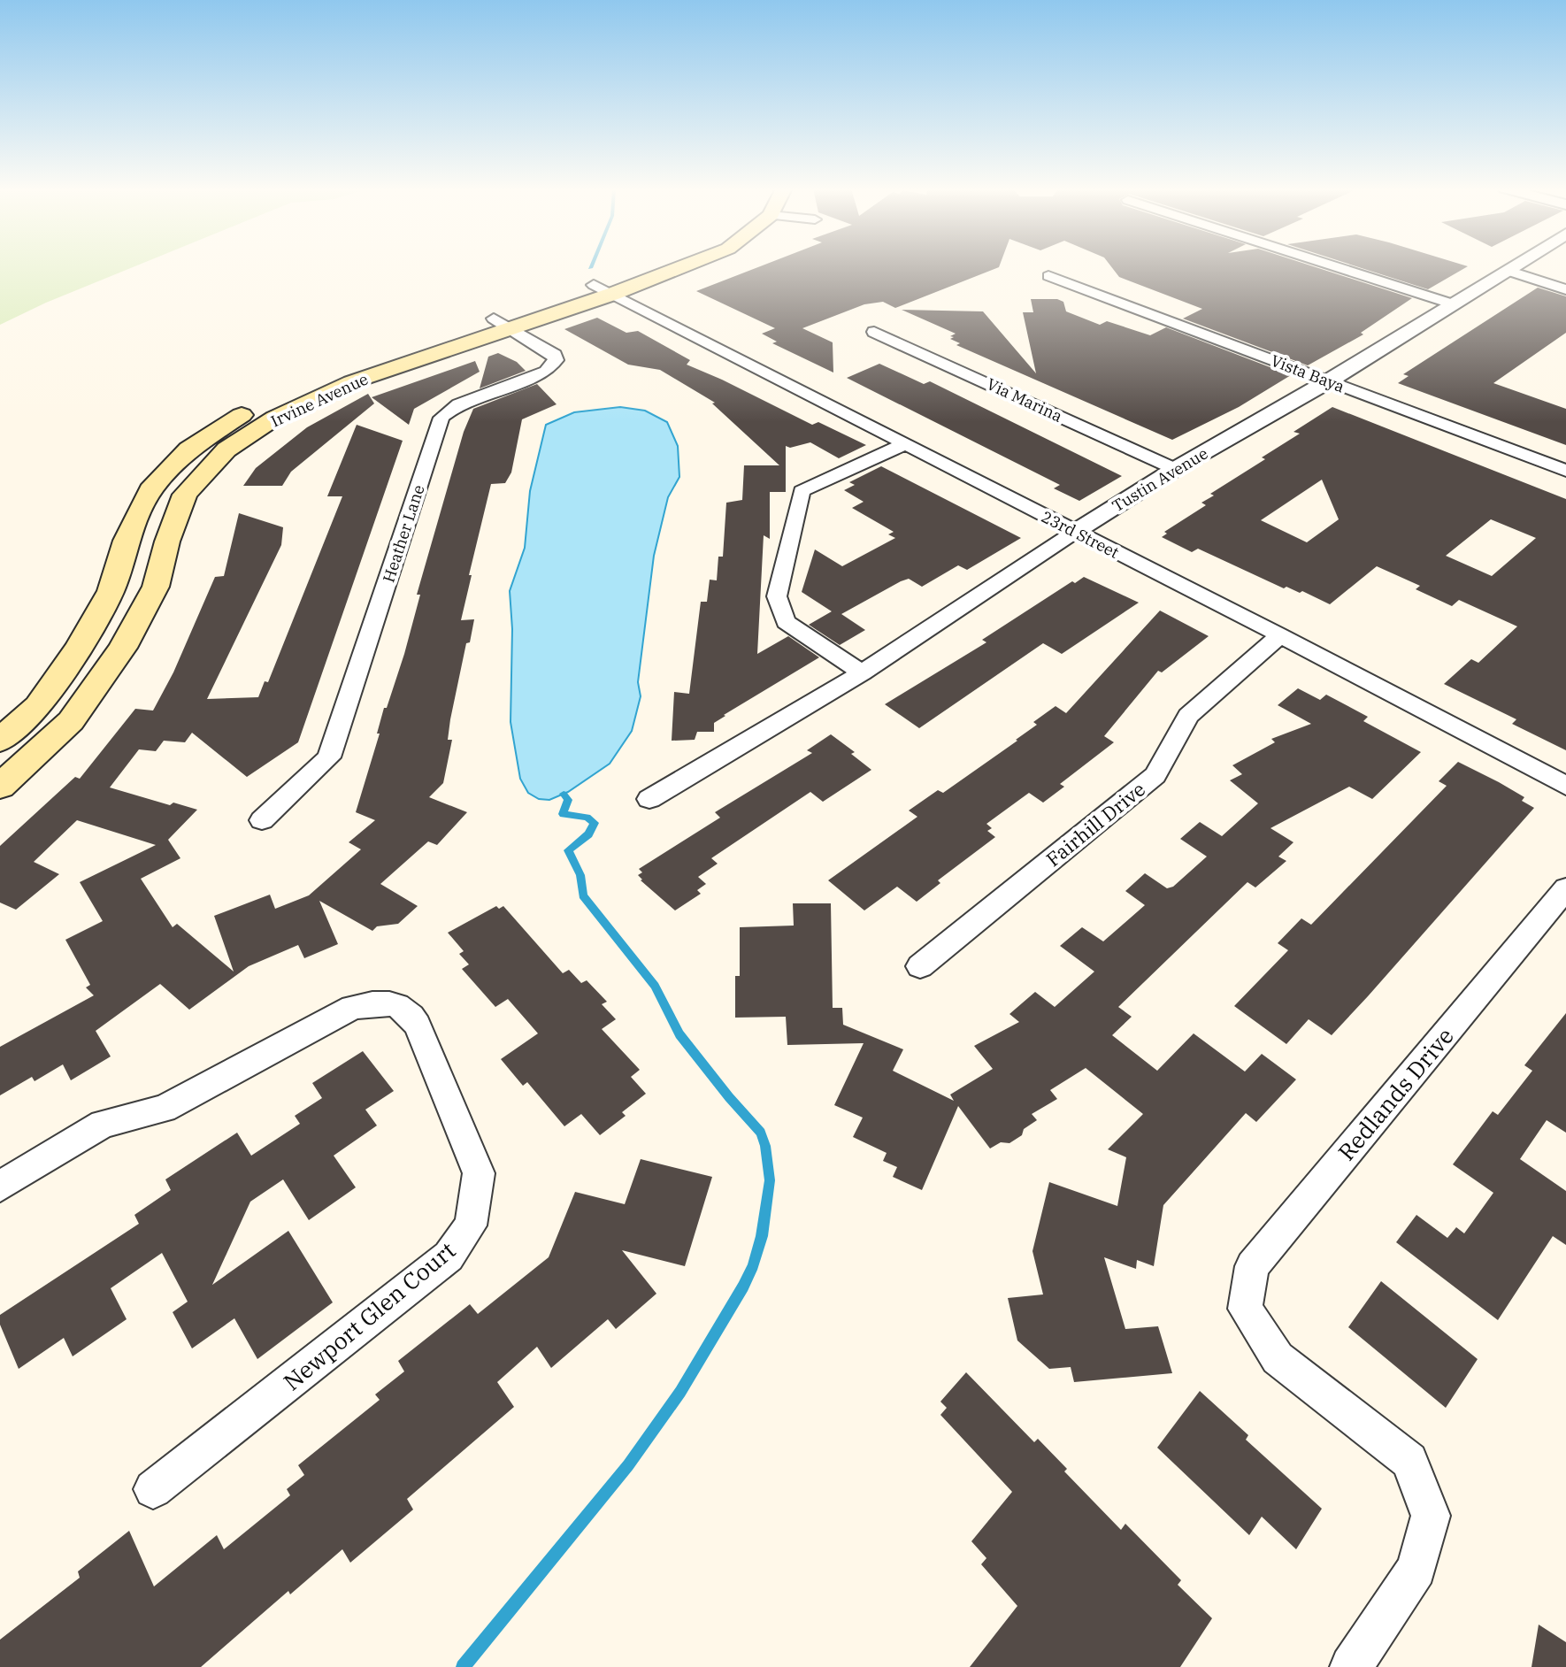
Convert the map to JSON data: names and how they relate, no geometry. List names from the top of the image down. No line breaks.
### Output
{"streets":{"main road":["Irvine Avenue"],"street":["Vista Baya","Via Marina","Tustin Avenue","Heather Lane","23rd Street","Fairhill Drive","Redlands Drive","Newport Glen Court"]},"crossings":[["Vista Baya","Tustin Avenue"],["Irvine Avenue","Heather Lane"],["Irvine Avenue","23rd Street"],["Via Marina","Tustin Avenue"],["Tustin Avenue","23rd Street"],["23rd Street","Fairhill Drive"]]}
